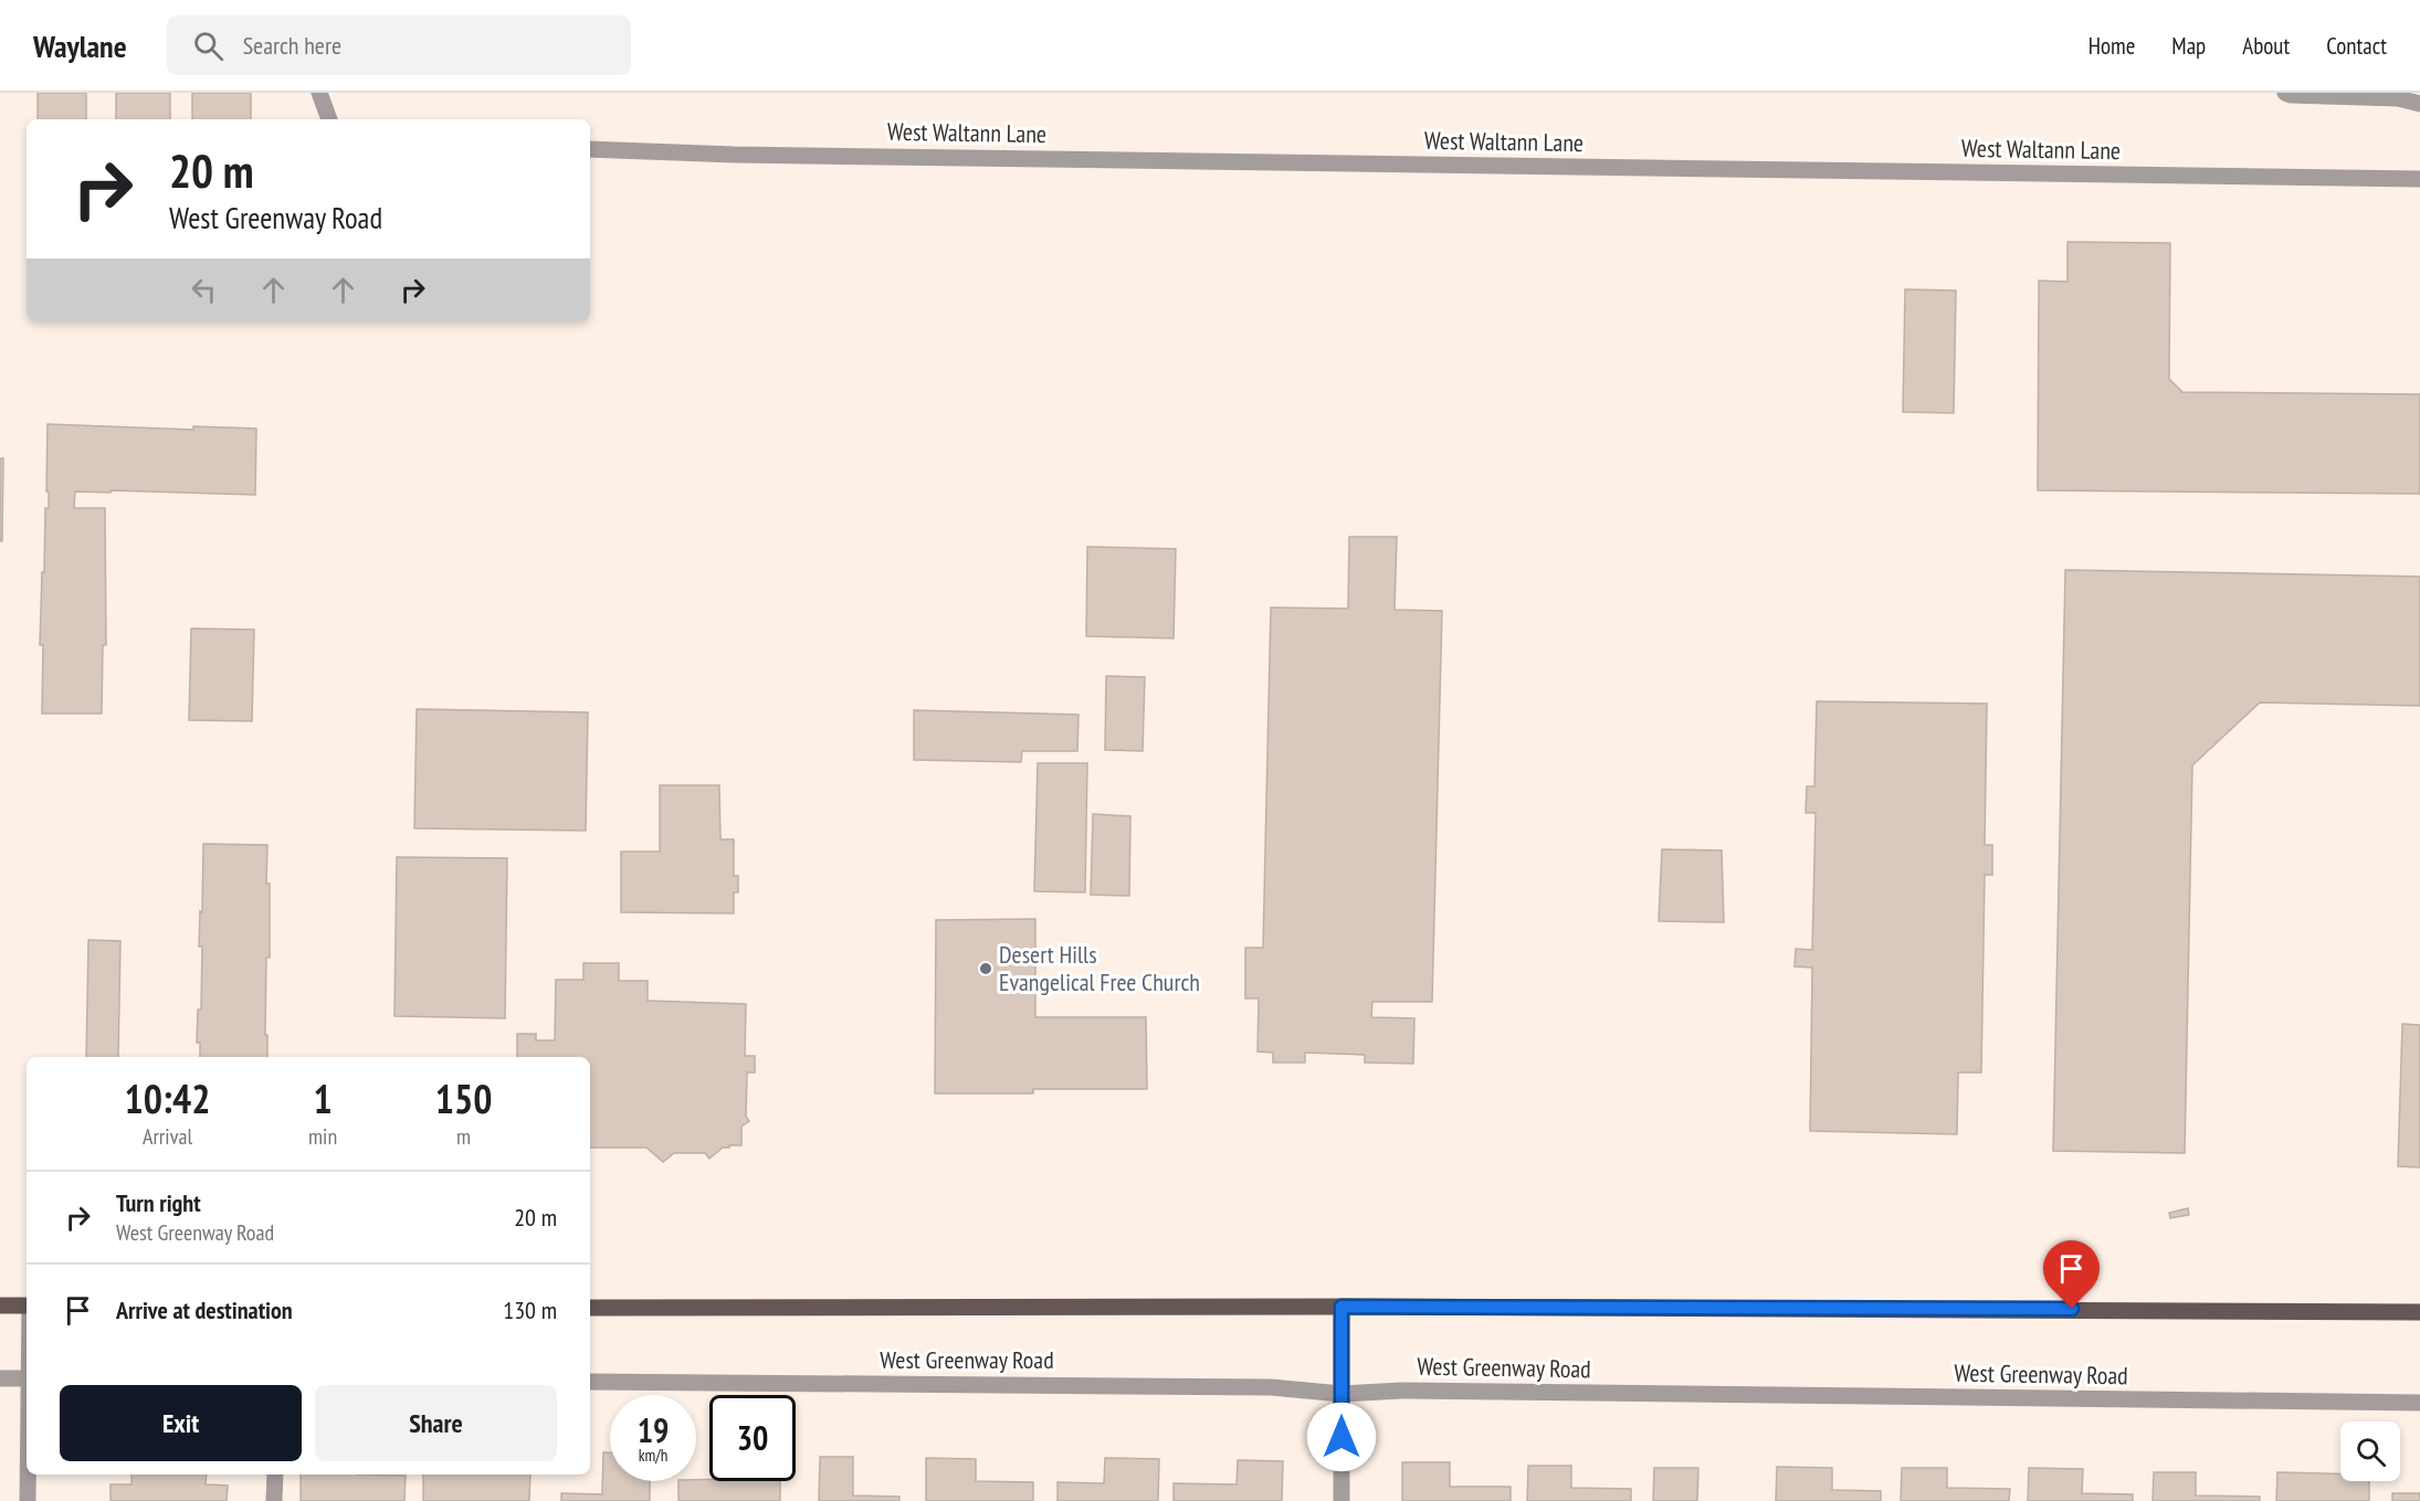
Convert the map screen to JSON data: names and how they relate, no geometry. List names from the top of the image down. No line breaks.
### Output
{"streets":{"street":["West Waltann Lane","West Greenway Road"]},"places":["Desert Hills Evangelical Free Church"],"page":{"header":"Waylane","search":"Search here","nav":["Home","Map","About","Contact"],"turn":["20 m","West Greenway Road"],"eta":["10:42","Arrival","1","min","150","m"],"list":[{"name":"Turn right","note":"West Greenway Road","value":"20 m"},{"name":"Arrive at destination","value":"130 m"}],"buttons":["Exit","Share"],"speed":"19 km/h","limit":"30"}}
